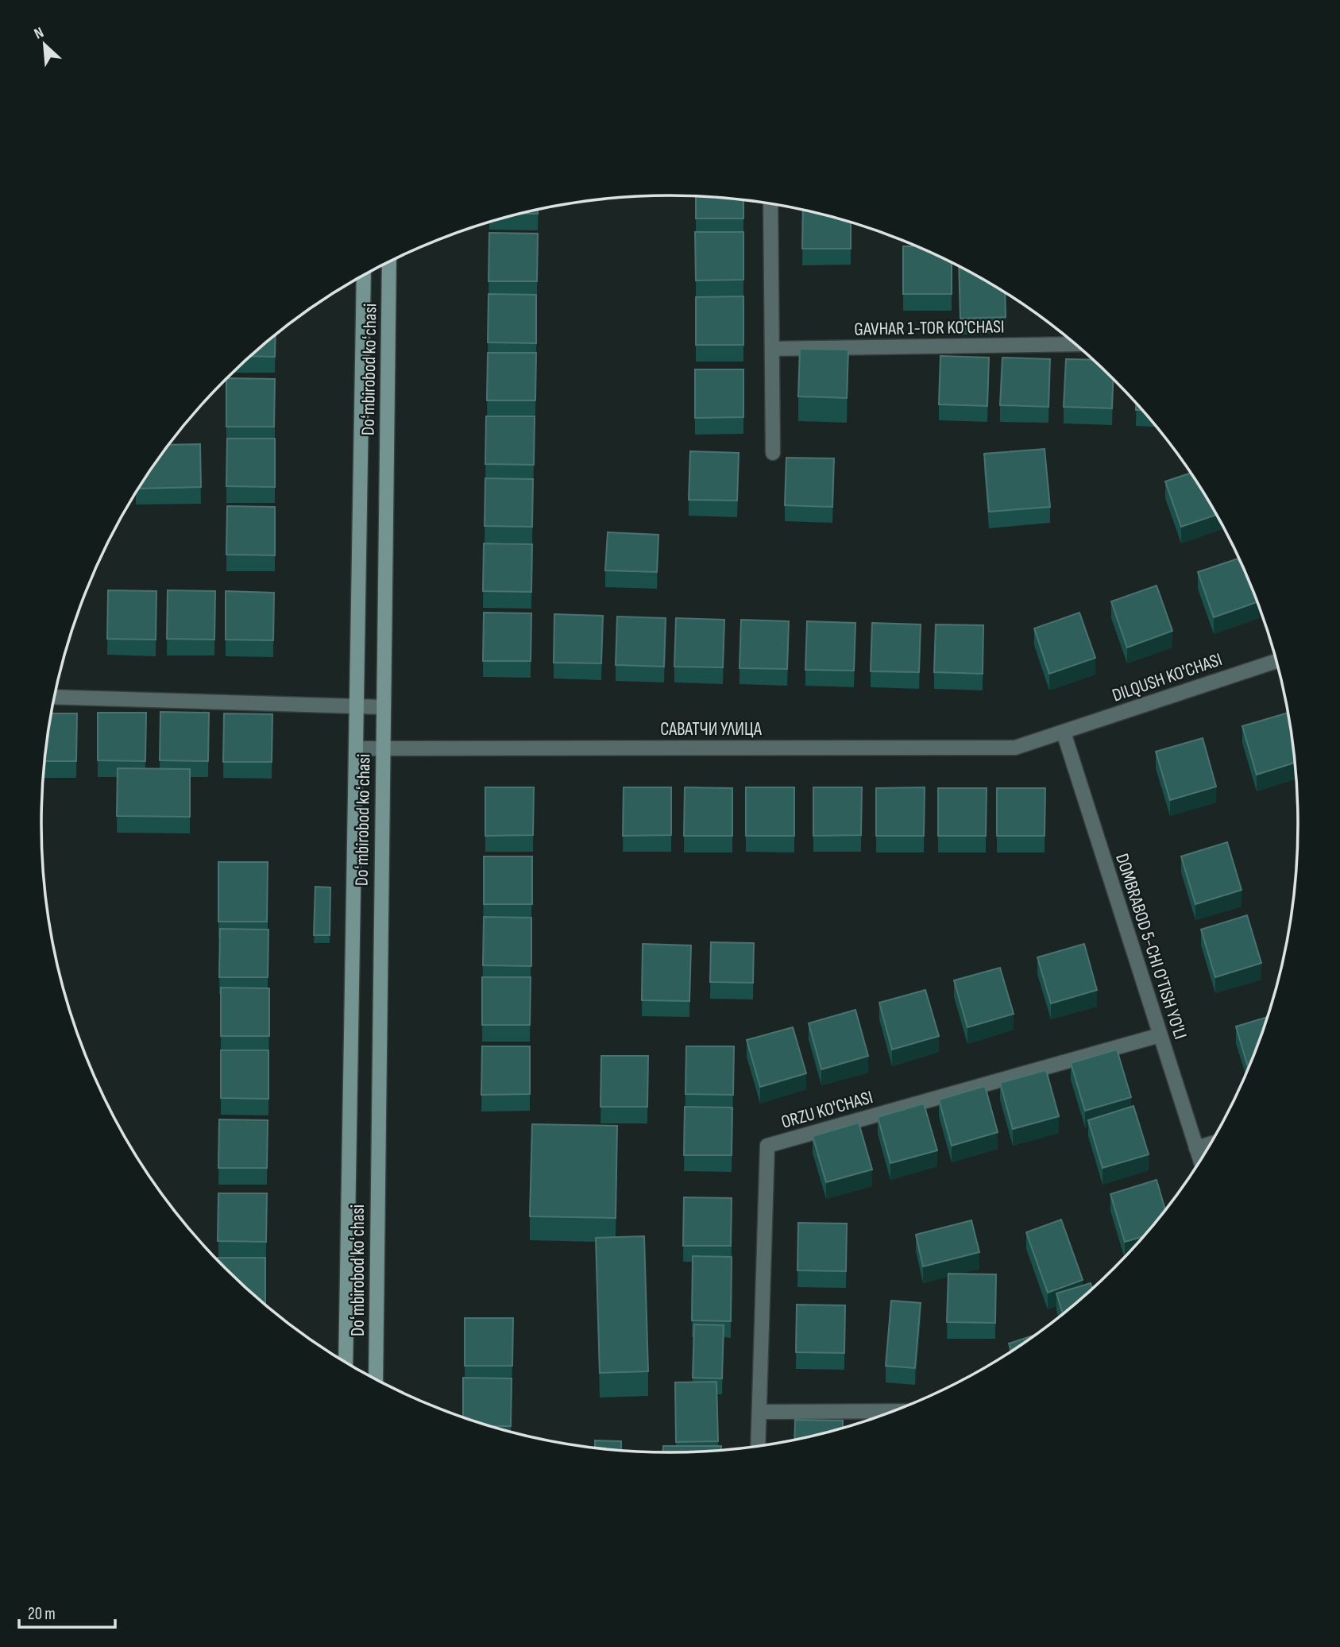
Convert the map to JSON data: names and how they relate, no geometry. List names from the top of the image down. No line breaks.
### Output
{"streets":{"main road":["Doʻmbirobod koʻchasi"],"street":["GAVHAR 1-TOR KO'CHASI","DILQUSH KO'CHASI","САВАТЧИ УЛИЦА","DOMBRABOD 5-CHI O'TISH YO'LI","ORZU KO'CHASI"]},"crossings":[["Doʻmbirobod koʻchasi","САВАТЧИ УЛИЦА"],["DILQUSH KO'CHASI","САВАТЧИ УЛИЦА"],["DILQUSH KO'CHASI","DOMBRABOD 5-CHI O'TISH YO'LI"],["САВАТЧИ УЛИЦА","DOMBRABOD 5-CHI O'TISH YO'LI"],["DOMBRABOD 5-CHI O'TISH YO'LI","ORZU KO'CHASI"]],"scale_bar":"20 m","north":"top left"}
